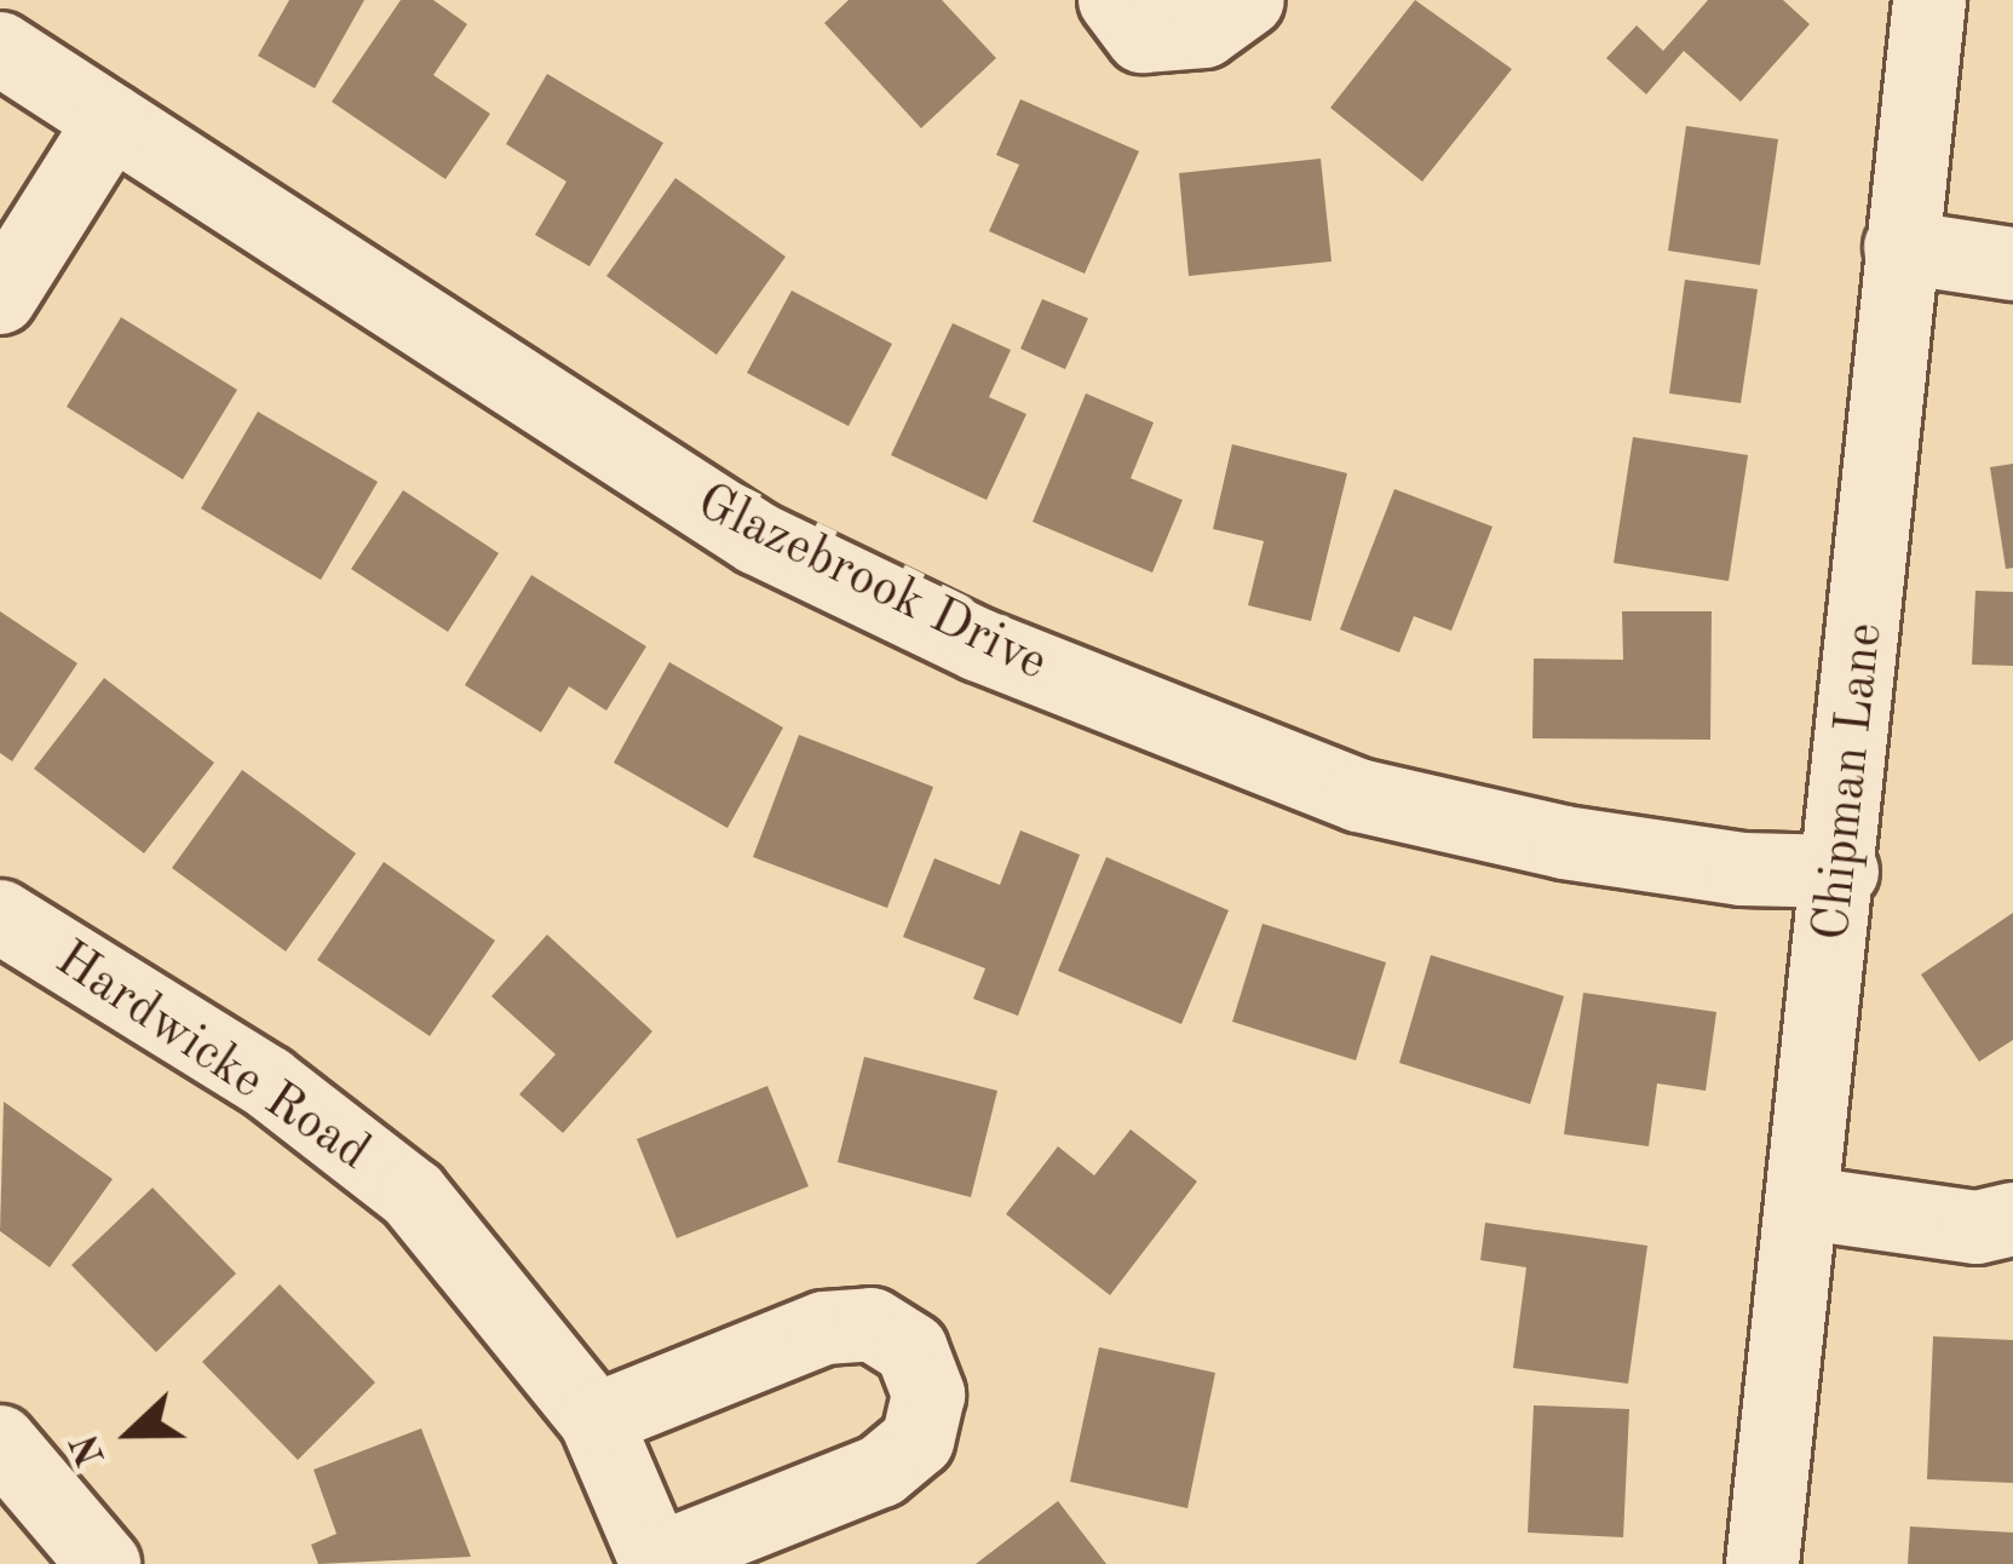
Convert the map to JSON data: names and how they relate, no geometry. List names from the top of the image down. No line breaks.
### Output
{"streets":{"street":["Glazebrook Drive","Chipman Lane","Hardwicke Road"]},"crossings":[["Glazebrook Drive","Chipman Lane"]],"north":"left"}
